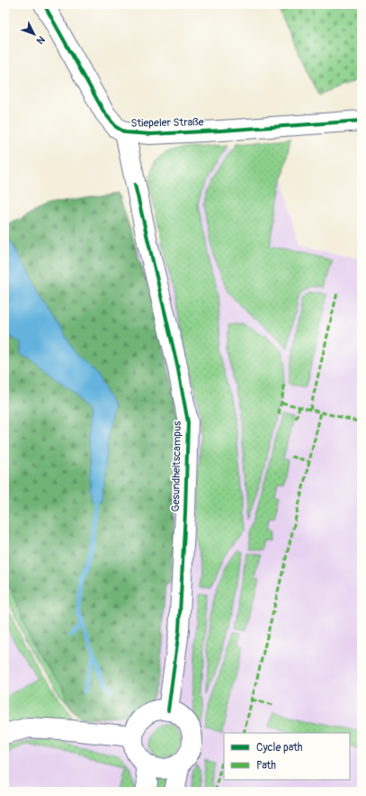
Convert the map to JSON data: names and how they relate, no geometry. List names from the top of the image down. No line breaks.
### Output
{"streets":{"street":["Stiepeler Straße","Gesundheitscampus"]},"crossings":[["Stiepeler Straße","Gesundheitscampus"]],"legend":["Cycle path","Path"],"north":"bottom right"}
